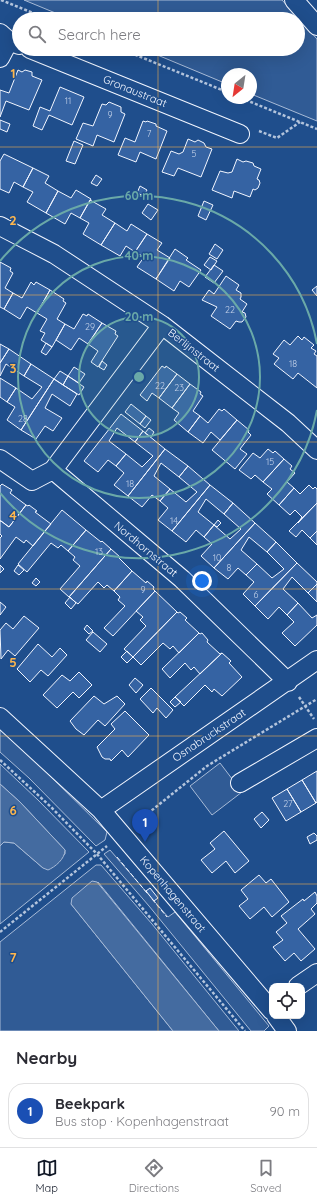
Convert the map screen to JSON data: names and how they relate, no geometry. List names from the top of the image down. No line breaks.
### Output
{"streets":{"street":["Gronaustraat","Berlijnstraat","Nordhornstraat","Osnabruckstraat","Kopenhagenstraat"]},"crossings":[["Nordhornstraat","Osnabruckstraat"],["Osnabruckstraat","Kopenhagenstraat"]],"house_numbers":["11","9","7","5","22","29","18","22","23","28","15","18","14","13","10","8","9","6","27"],"north":"bottom left","page":{"search":"Search here","pins":"1","heading":"Nearby","list":[{"mark":"1","name":"Beekpark","note":"Bus stop · Kopenhagenstraat","value":"90 m"}],"nav":["Map","Directions","Saved"]},"grid":{"rows":["1","2","3","4","5","6","7"]},"rings":["60 m","40 m","20 m"]}
